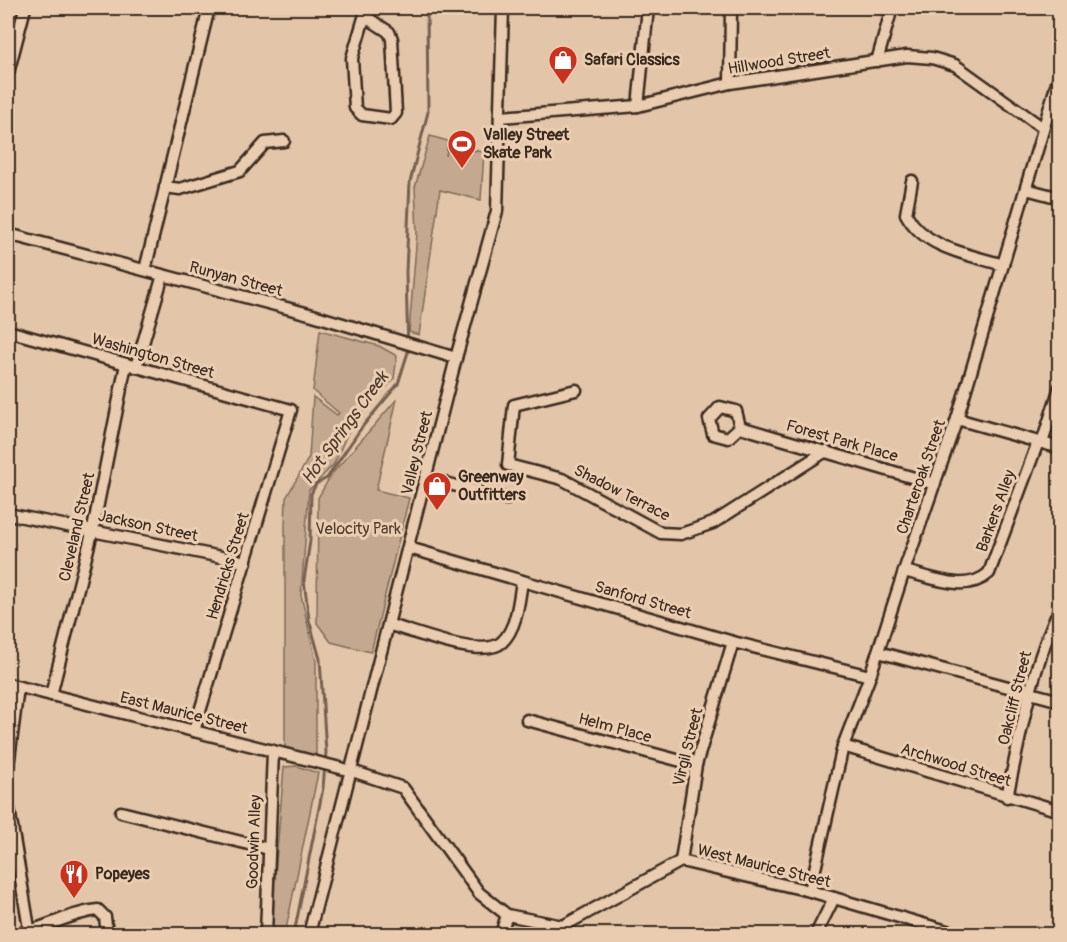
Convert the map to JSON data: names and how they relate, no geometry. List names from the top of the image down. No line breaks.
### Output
{"streets":{"street":["Hillwood Street","Runyan Street","Washington Street","Forest Park Place","Valley Street","Charteroak Street","Shadow Terrace","Barkers Alley","Jackson Street","Cleveland Street","Hendricks Street","Sanford Street","Oakcliff Street","East Maurice Street","Helm Place","Virgil Street","Archwood Street","Goodwin Alley","West Maurice Street"]},"crossings":[["Hillwood Street","Valley Street"],["Hillwood Street","Charteroak Street"],["Runyan Street","Valley Street"],["Runyan Street","Cleveland Street"],["Washington Street","Cleveland Street"],["Washington Street","Hendricks Street"],["Forest Park Place","Charteroak Street"],["Forest Park Place","Shadow Terrace"],["Valley Street","Sanford Street"],["Valley Street","East Maurice Street"],["Valley Street","West Maurice Street"],["Charteroak Street","Barkers Alley"],["Charteroak Street","Sanford Street"],["Charteroak Street","Archwood Street"],["Charteroak Street","West Maurice Street"],["Jackson Street","Cleveland Street"],["Jackson Street","Hendricks Street"],["Cleveland Street","East Maurice Street"],["Hendricks Street","East Maurice Street"],["Sanford Street","Virgil Street"],["Oakcliff Street","Archwood Street"],["East Maurice Street","Goodwin Alley"],["East Maurice Street","West Maurice Street"],["Helm Place","Virgil Street"],["Virgil Street","West Maurice Street"]],"water":["Hot Springs Creek"],"parks":["Velocity Park"],"places":{"shop":["Safari Classics","Greenway Outfitters"],"sports":["Valley Street Skate Park"],"restaurant":["Popeyes"]}}
